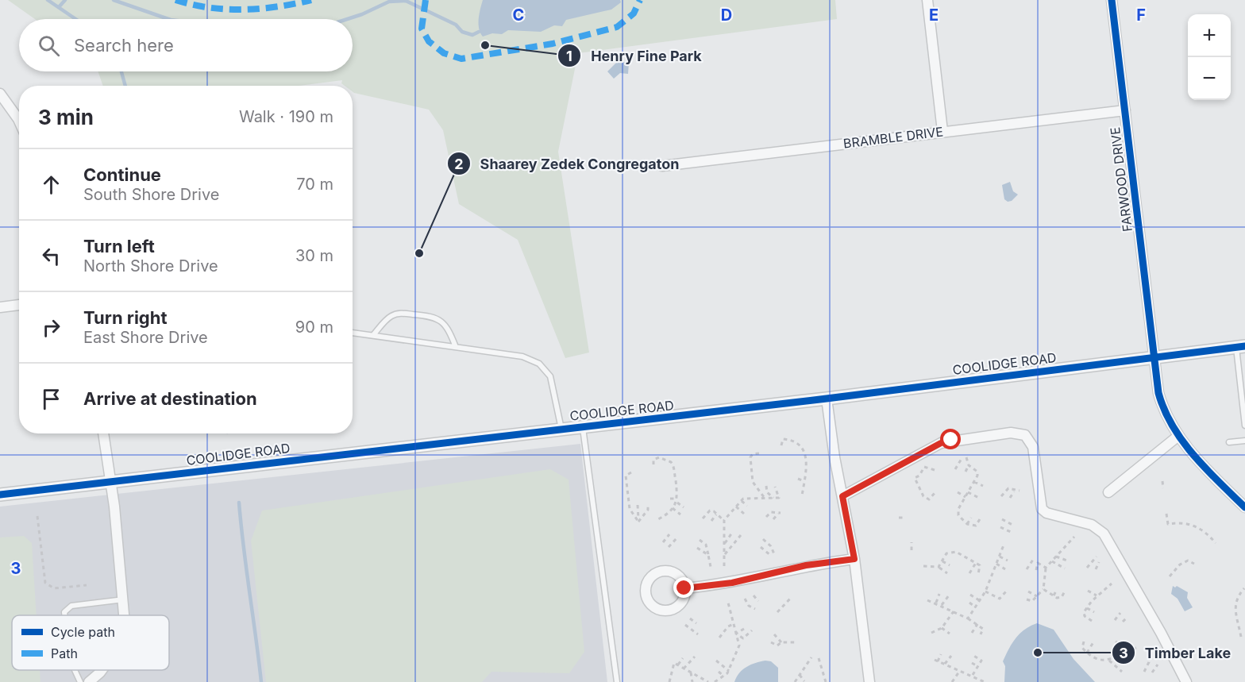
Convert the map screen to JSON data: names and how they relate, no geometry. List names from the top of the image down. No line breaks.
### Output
{"streets":{"street":["BRAMBLE DRIVE","FARWOOD DRIVE","COOLIDGE ROAD"]},"crossings":[["BRAMBLE DRIVE","FARWOOD DRIVE"],["FARWOOD DRIVE","COOLIDGE ROAD"]],"places":["Henry Fine Park","Shaarey Zedek Congregaton","Timber Lake"],"legend":["Cycle path","Path"],"page":{"map_buttons":["+","−"],"search":"Search here","heading":["3 min","Walk · 190 m"],"list":[["Continue","South Shore Drive","70 m"],["Turn left","North Shore Drive","30 m"],["Turn right","East Shore Drive","90 m"],"Arrive at destination"]},"grid":{"columns":["C","D","E","F"],"rows":["3"]}}
